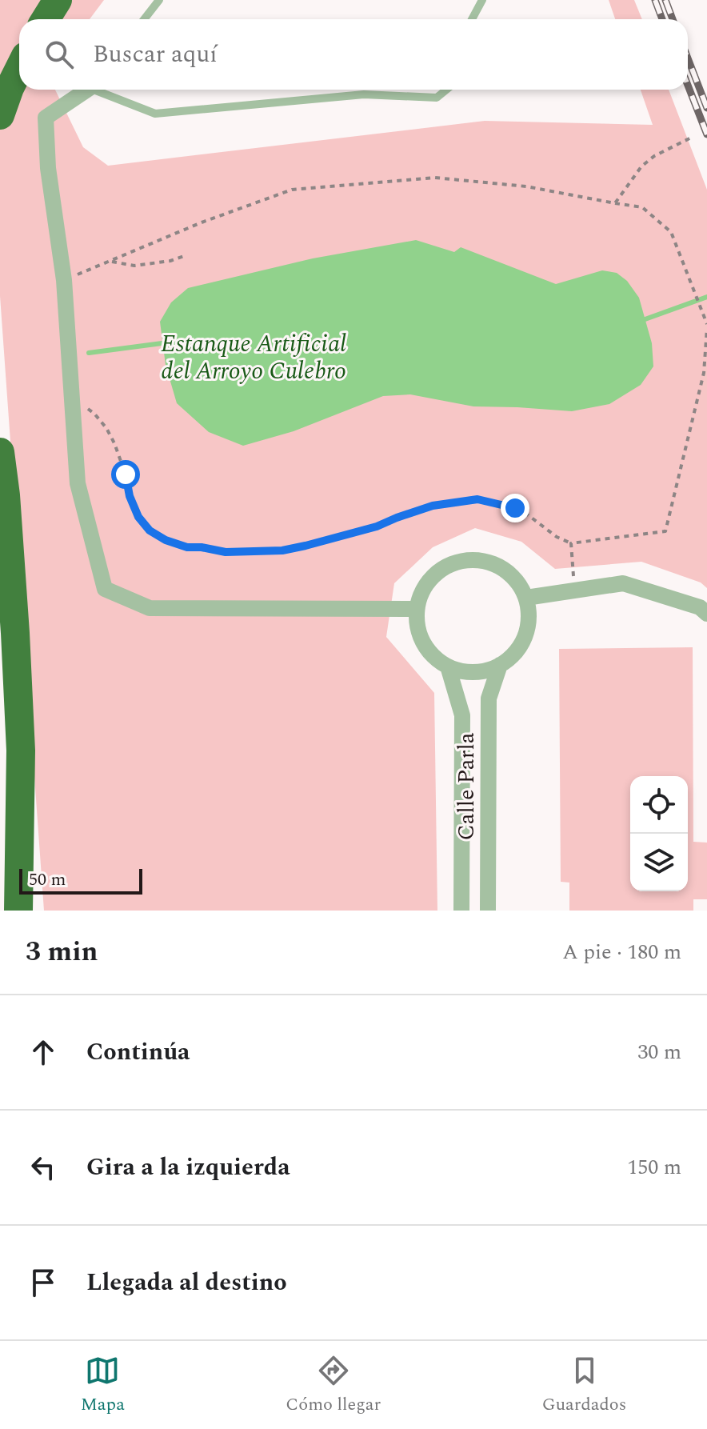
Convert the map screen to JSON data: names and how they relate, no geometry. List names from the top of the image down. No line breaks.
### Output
{"streets":{"street":["Calle Parla"]},"water":["Estanque Artificial del Arroyo Culebro"],"scale_bar":"50 m","page":{"search":"Buscar aquí","scale":"50 m","heading":["3 min","A pie · 180 m"],"list":[["Continúa","30 m"],["Gira a la izquierda","150 m"],"Llegada al destino"],"nav":["Mapa","Cómo llegar","Guardados"]}}
